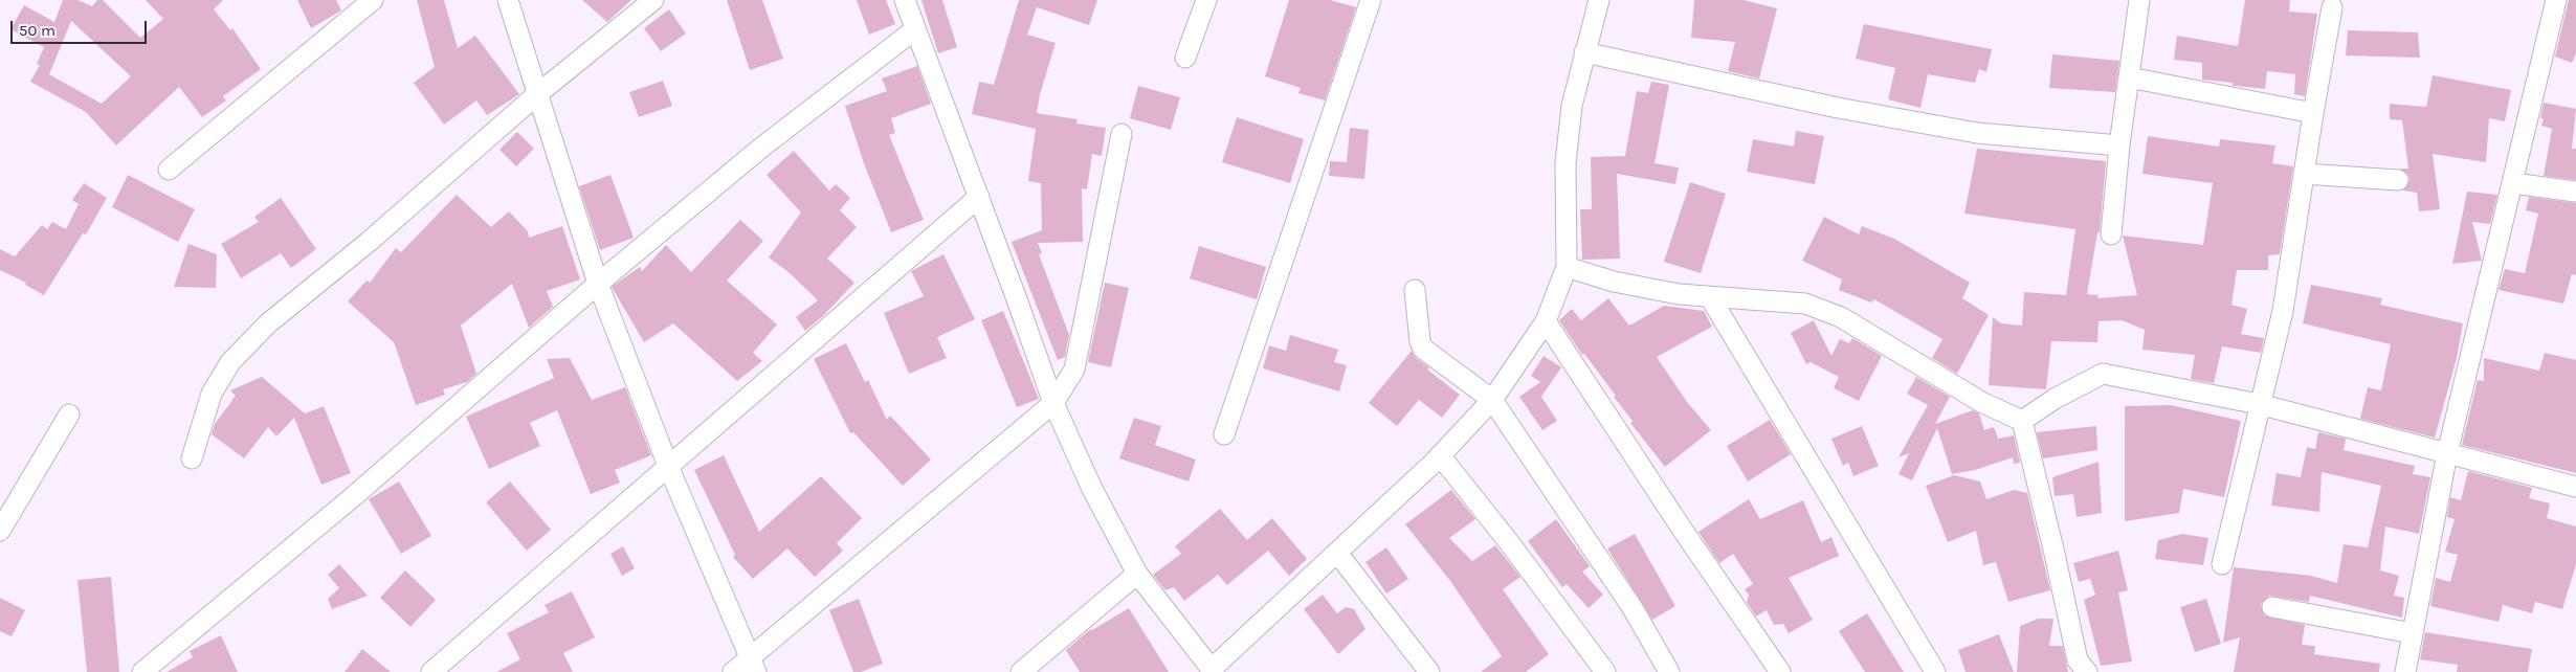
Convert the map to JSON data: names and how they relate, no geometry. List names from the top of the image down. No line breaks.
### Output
{"scale_bar":"50 m"}
